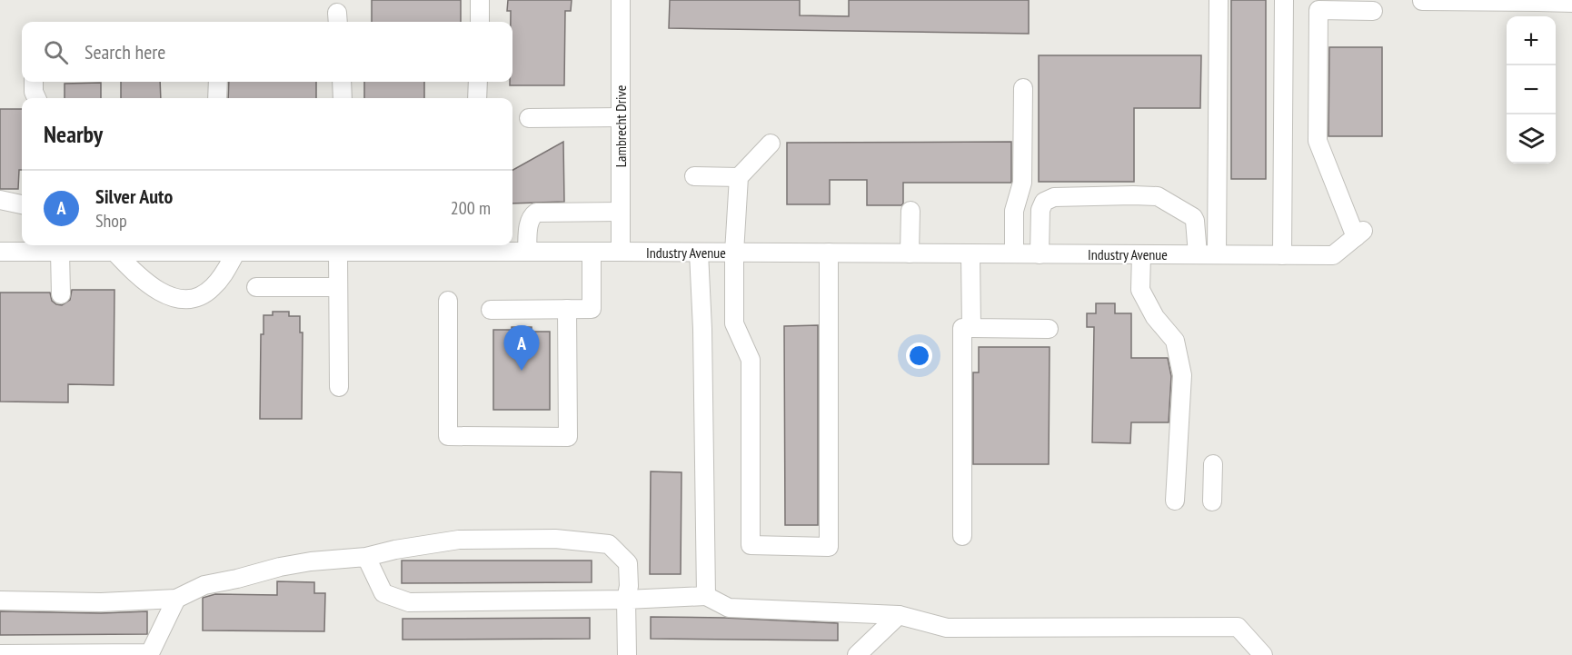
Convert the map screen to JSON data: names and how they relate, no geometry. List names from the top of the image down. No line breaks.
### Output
{"streets":{"street":["Lambrecht Drive","Industry Avenue"]},"crossings":[["Lambrecht Drive","Industry Avenue"]],"page":{"map_buttons":["+","−"],"search":"Search here","heading":"Nearby","list":[{"mark":"A","name":"Silver Auto","note":"Shop","value":"200 m"}],"pins":"A"}}
